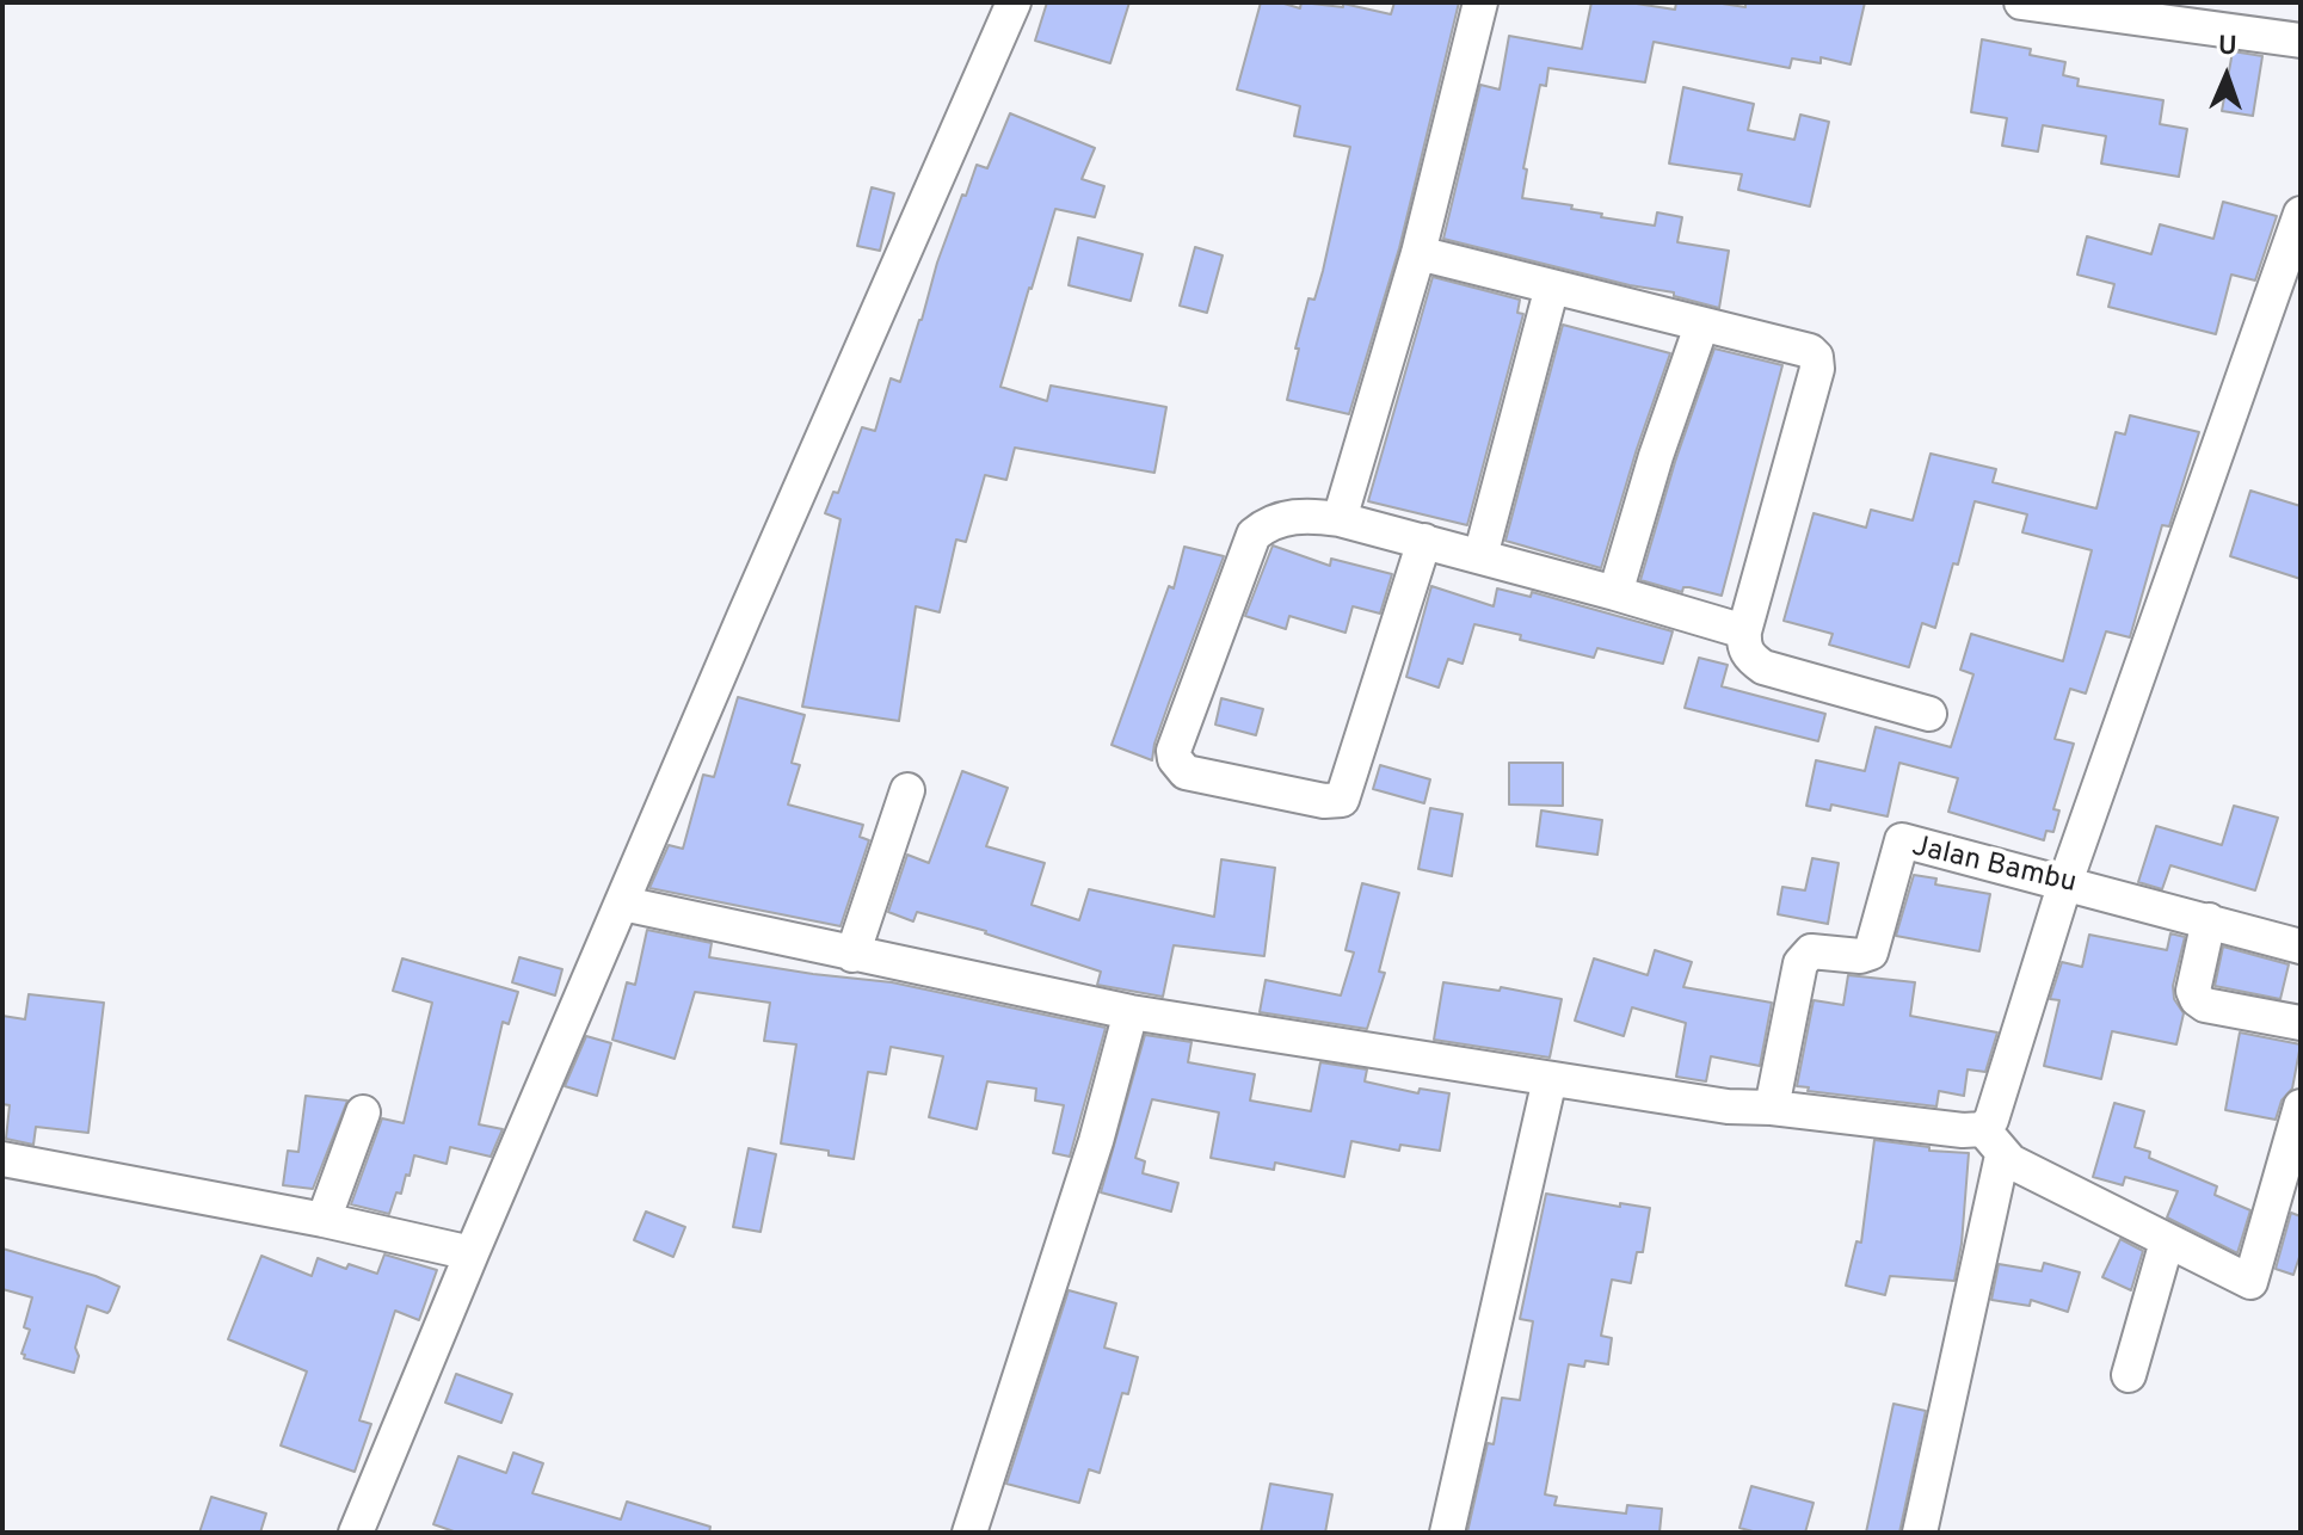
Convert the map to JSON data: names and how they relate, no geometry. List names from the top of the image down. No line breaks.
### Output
{"streets":{"street":["Jalan Bambu"]},"north":"top"}
